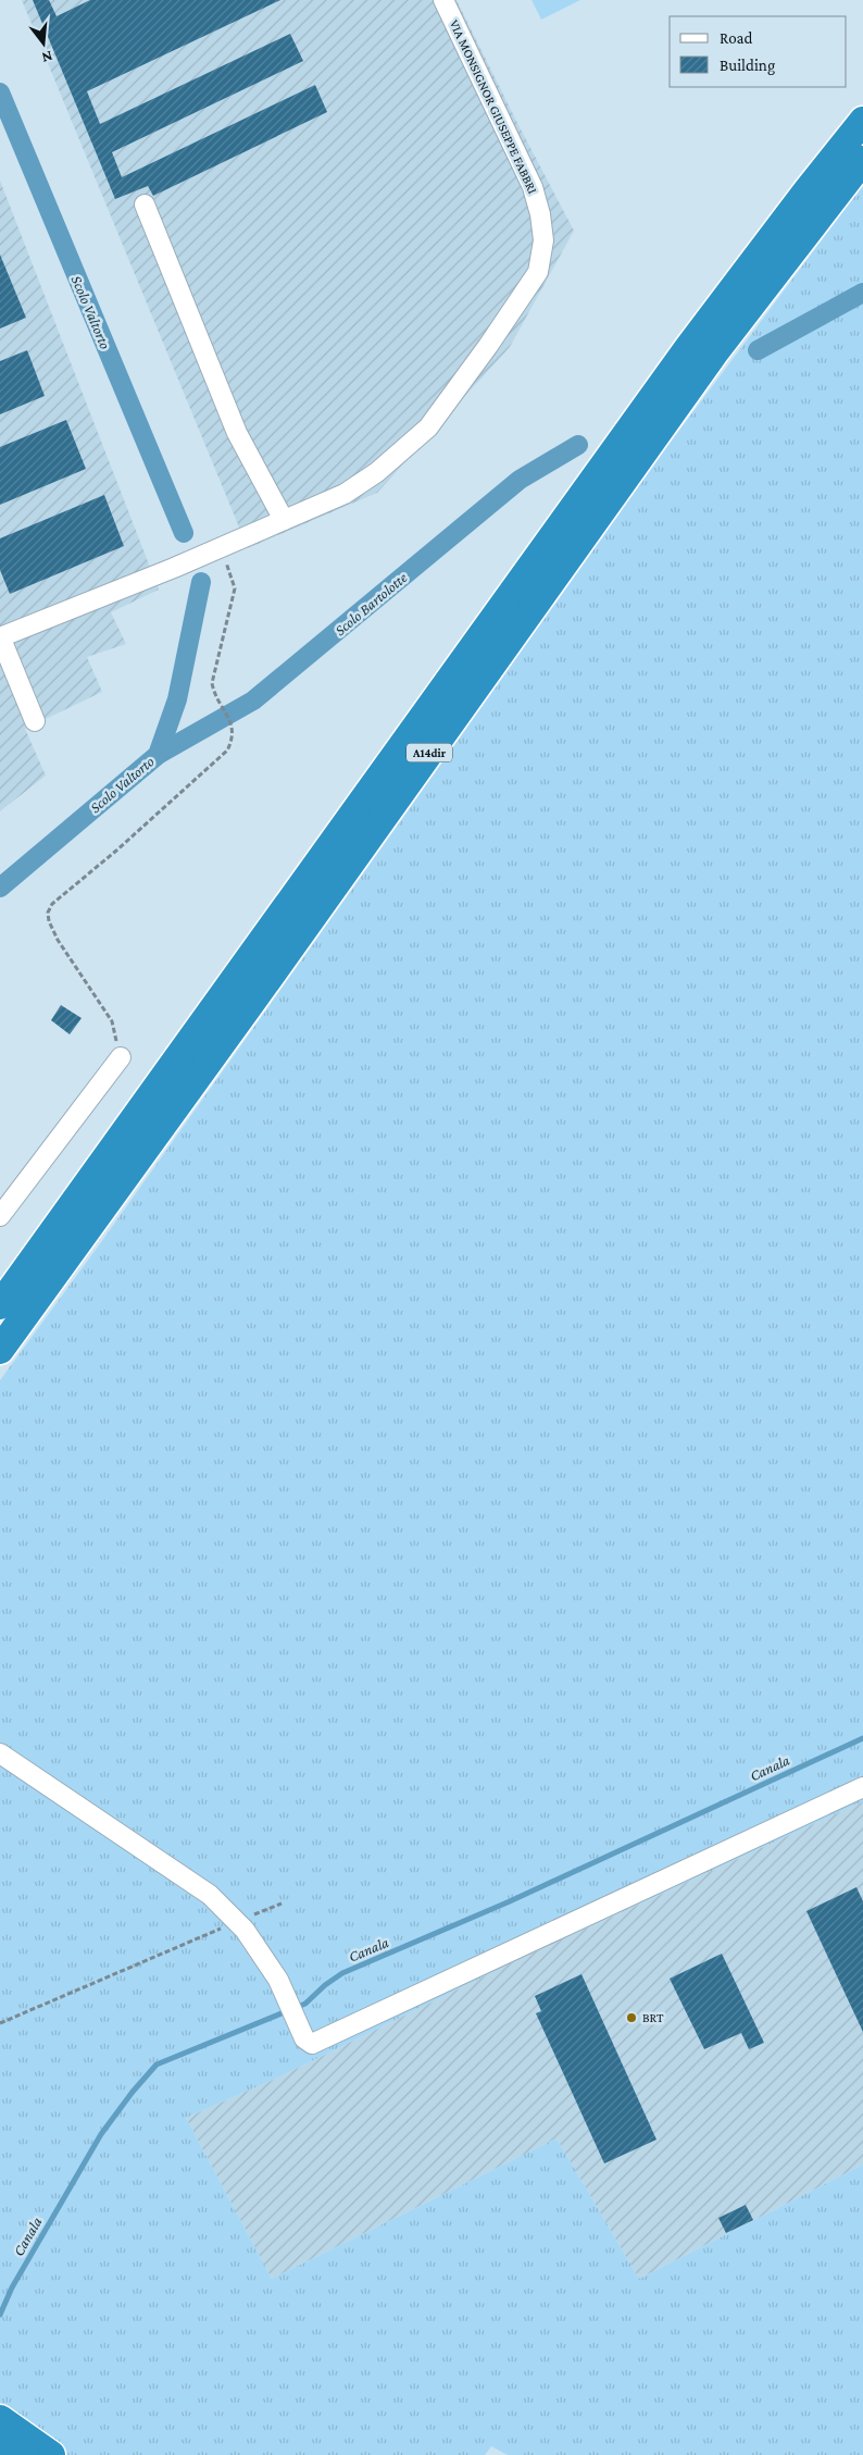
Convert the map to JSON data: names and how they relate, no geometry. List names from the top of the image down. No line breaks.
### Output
{"streets":{"highway":["A14dir"],"street":["VIA MONSIGNOR GIUSEPPE FABBRI"]},"water":["Scolo Valtorto","Scolo Bartolotte","Canala"],"places":["BRT"],"legend":["Road","Building"],"north":"bottom"}
